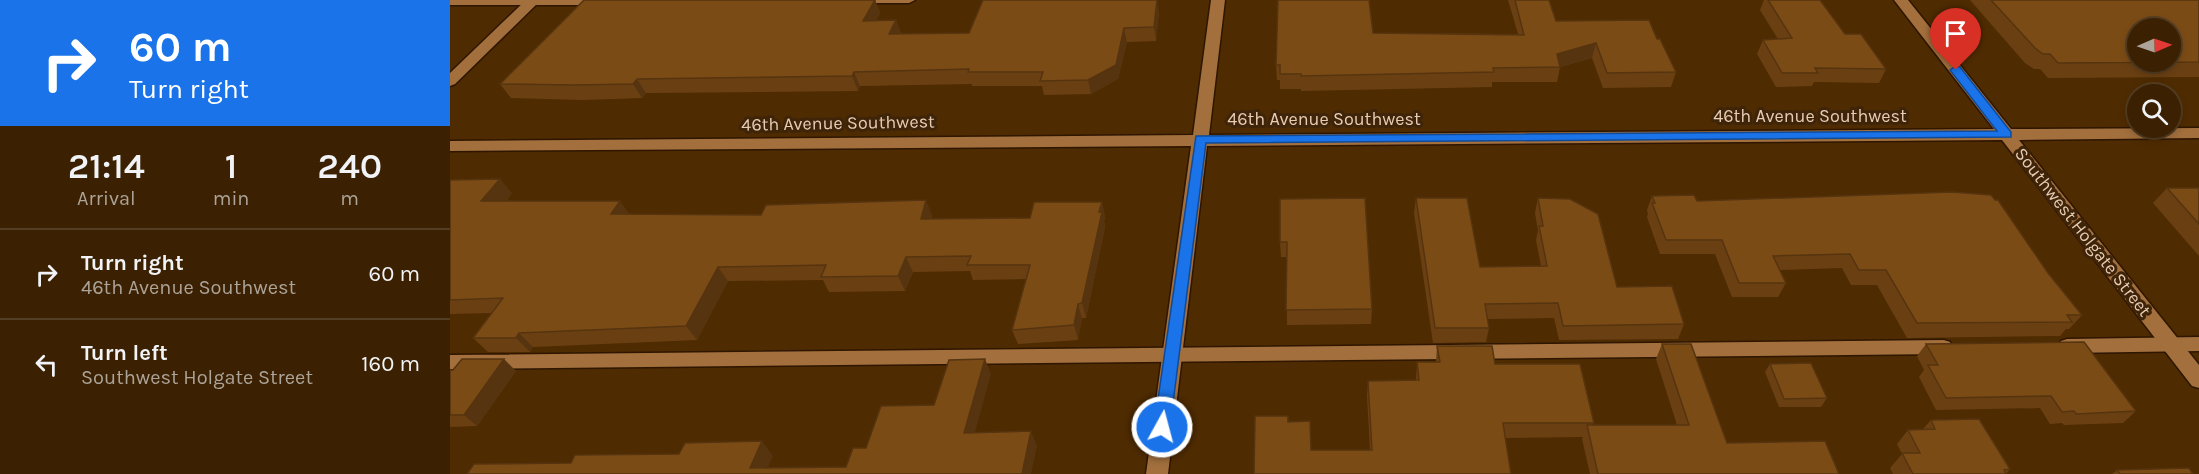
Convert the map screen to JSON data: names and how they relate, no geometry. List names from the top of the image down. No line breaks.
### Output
{"streets":{"street":["46th Avenue Southwest","Southwest Holgate Street"]},"crossings":[["46th Avenue Southwest","Southwest Holgate Street"]],"north":"right","page":{"turn":["60 m","Turn right"],"eta":["21:14","Arrival","1","min","240","m"],"list":[{"name":"Turn right","note":"46th Avenue Southwest","value":"60 m"},{"name":"Turn left","note":"Southwest Holgate Street","value":"160 m"}]}}
